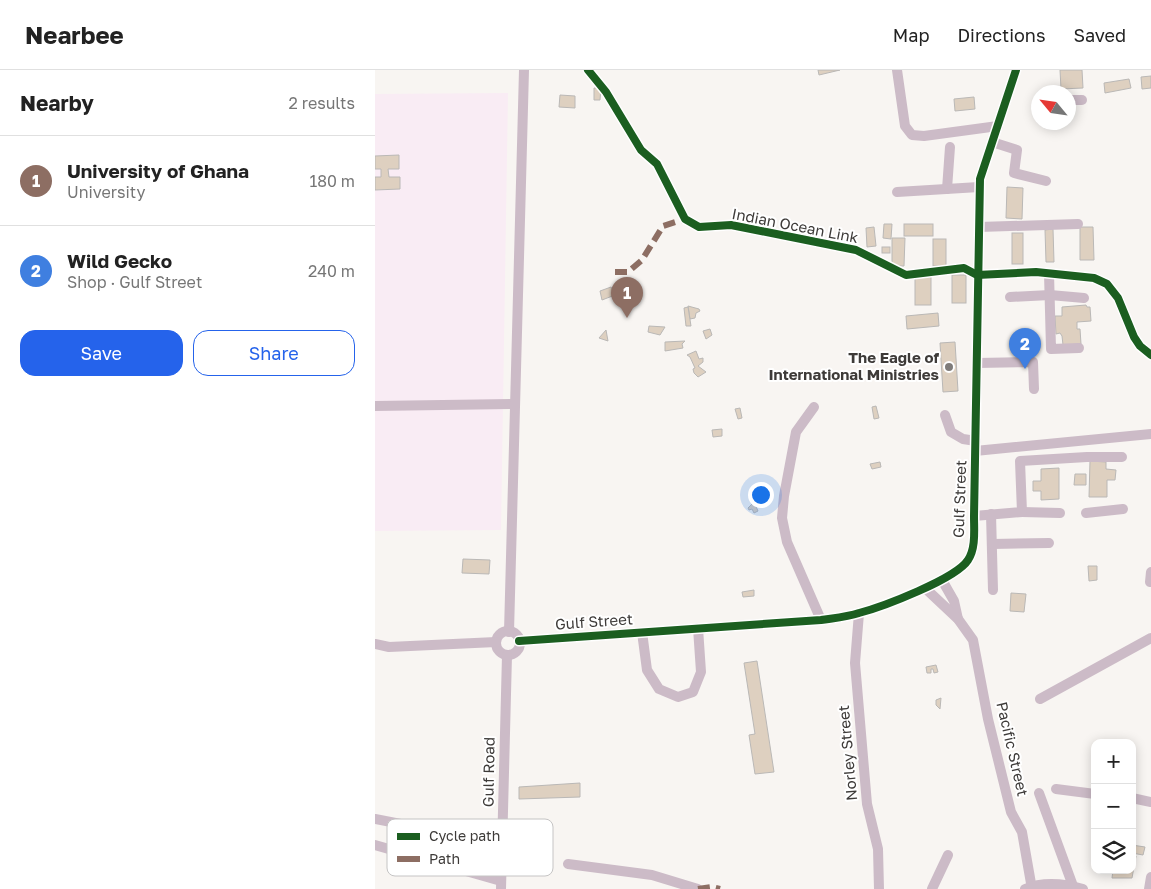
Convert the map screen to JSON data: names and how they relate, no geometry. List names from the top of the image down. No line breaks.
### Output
{"streets":{"street":["Indian Ocean Link","Gulf Street","Pacific Street","Norley Street","Gulf Road"]},"crossings":[["Indian Ocean Link","Gulf Street"],["Gulf Street","Pacific Street"],["Gulf Street","Norley Street"],["Gulf Street","Gulf Road"]],"places":["The Eagle of International Ministries"],"legend":["Cycle path","Path"],"north":"top left","page":{"header":"Nearbee","nav":["Map","Directions","Saved"],"heading":["Nearby","2 results"],"list":[{"mark":"1","name":"University of Ghana","note":"University","value":"180 m"},{"mark":"2","name":"Wild Gecko","note":"Shop · Gulf Street","value":"240 m"}],"pins":["1","2"],"buttons":["Save","Share"],"map_buttons":["+","−"]}}
